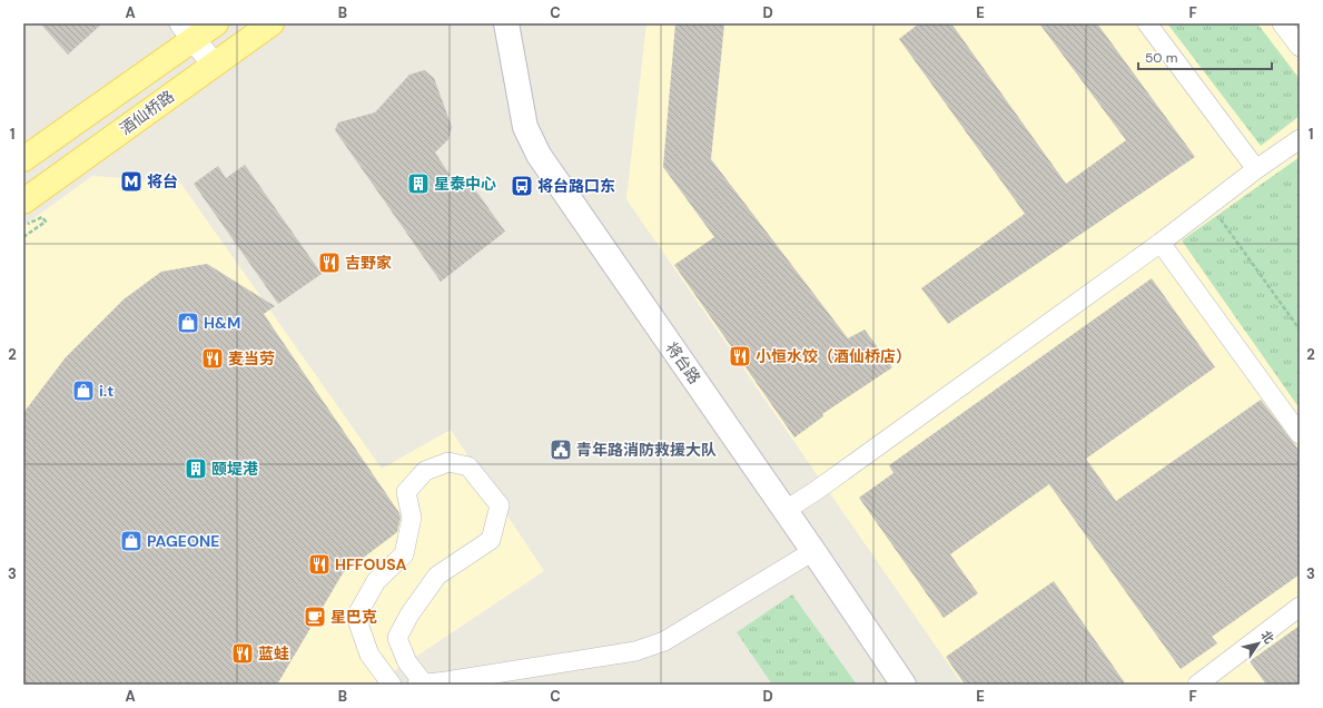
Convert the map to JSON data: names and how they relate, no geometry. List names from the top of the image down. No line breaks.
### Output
{"streets":{"main road":["酒仙桥路","将台路"]},"places":{"metro station":["将台"],"building":["星泰中心","颐堤港"],"bus stop":["将台路口东"],"restaurant":["吉野家","小恒水饺（酒仙桥店）","麦当劳","HFFOUSA","蓝蛙"],"shop":["H&M","i.t","PAGEONE"],"public building":["青年路消防救援大队"],"cafe":["星巴克"]},"scale_bar":"50 m","north":"top right","grid":{"columns":["A","B","C","D","E","F"],"rows":["1","2","3"]}}
